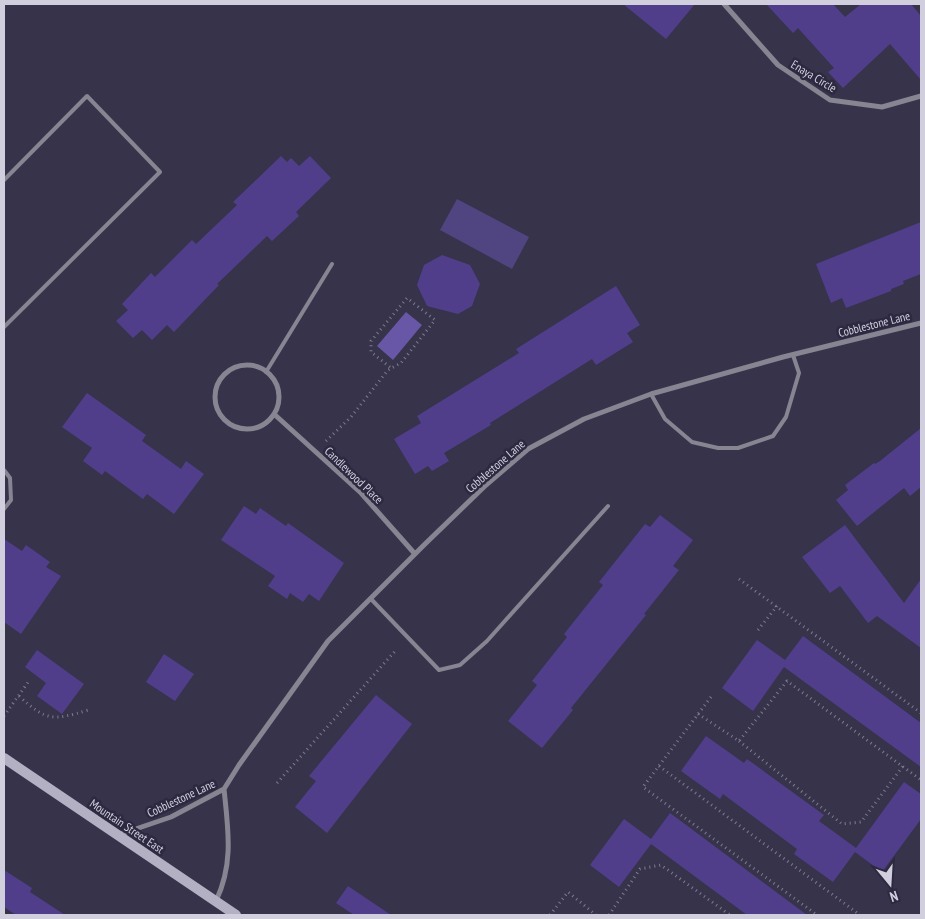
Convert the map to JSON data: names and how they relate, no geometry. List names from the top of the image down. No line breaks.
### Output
{"streets":{"main road":["Mountain Street East"],"street":["Enaya Circle","Cobblestone Lane","Candlewood Place"]},"crossings":[["Cobblestone Lane","Candlewood Place"],["Cobblestone Lane","Mountain Street East"]],"north":"bottom"}
